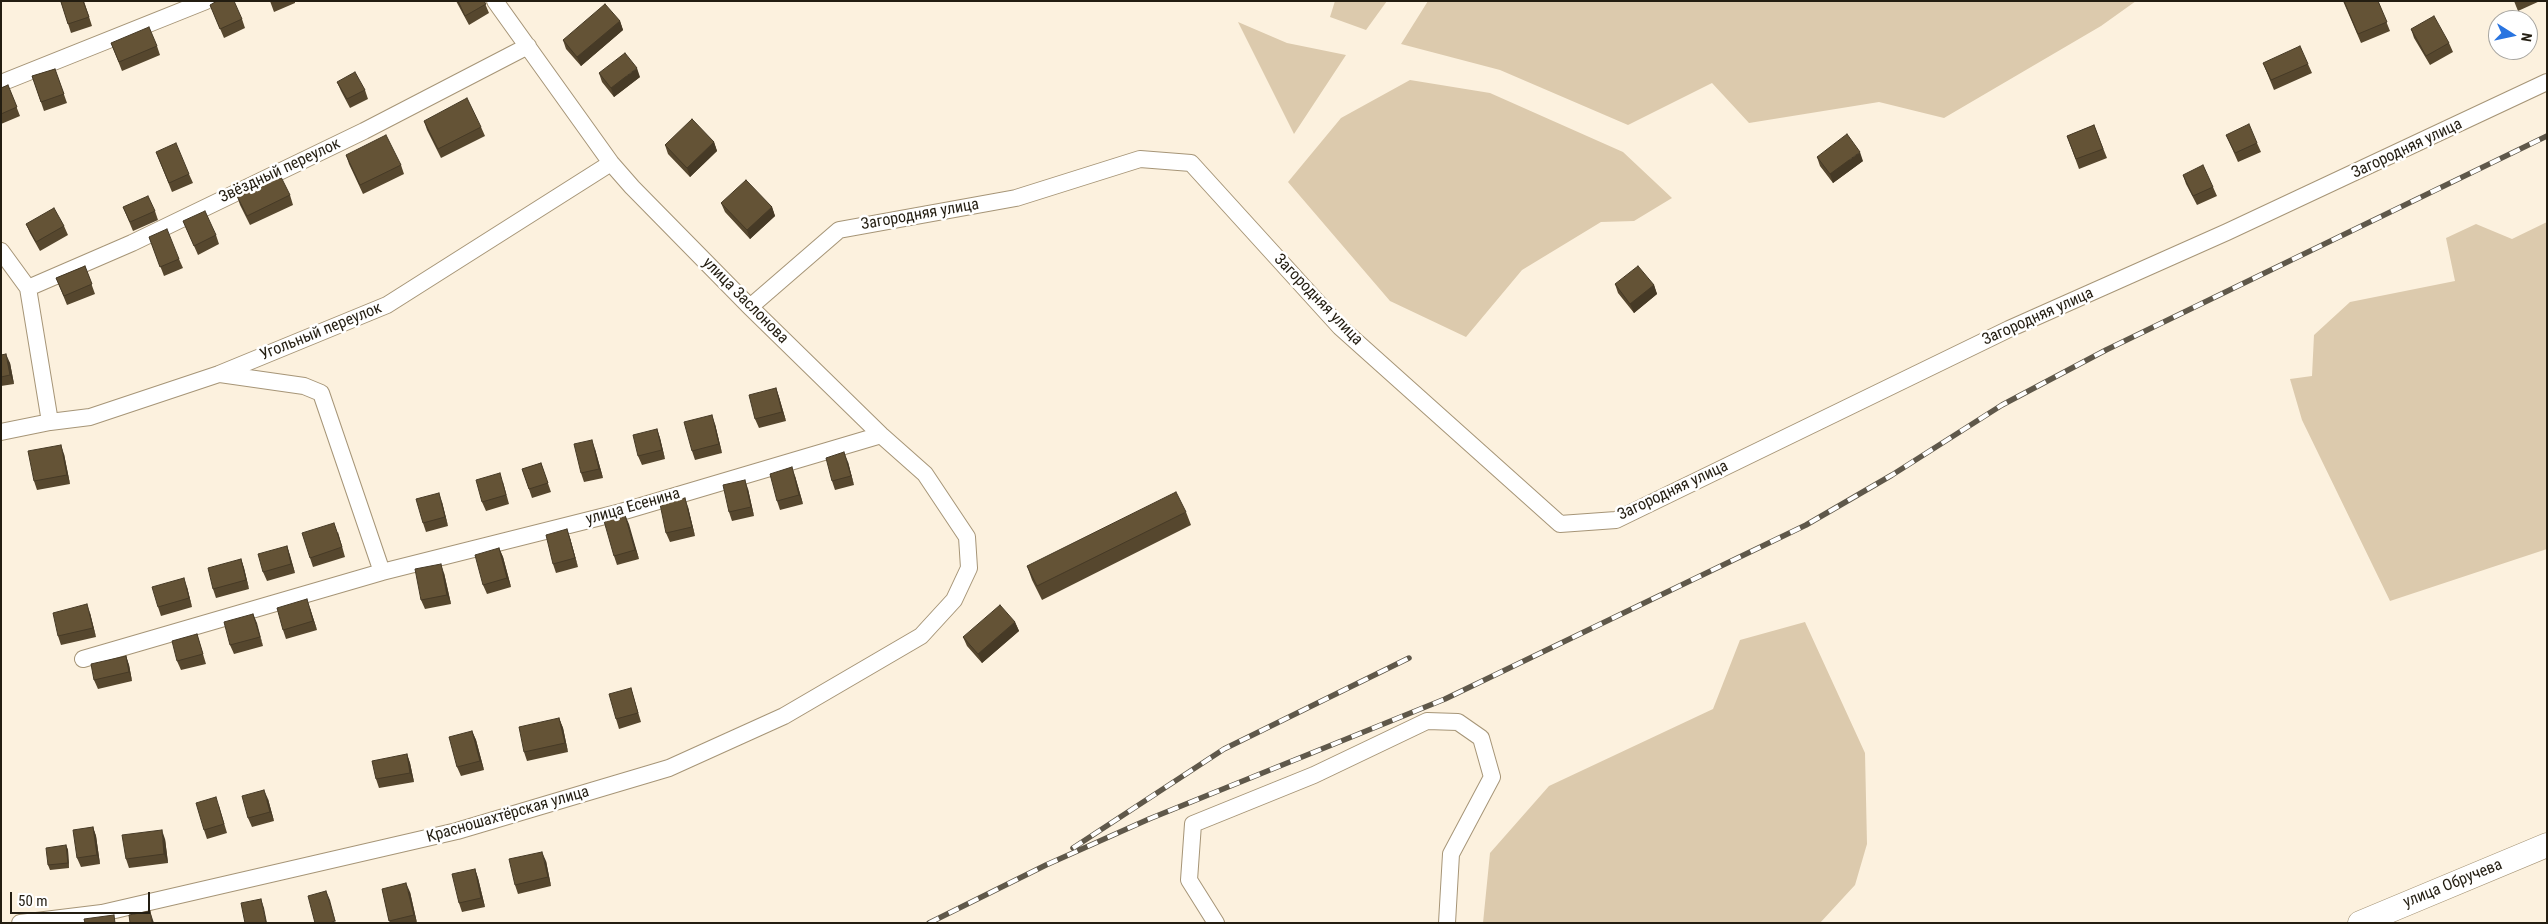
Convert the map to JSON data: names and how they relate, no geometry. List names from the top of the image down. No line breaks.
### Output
{"streets":{"street":["Загородняя улица","Звёздный переулок","улица Заслонова","Угольный переулок","улица Есенина","Красношахтёрская улица","улица Обручева"]},"crossings":[["Загородняя улица","улица Заслонова"],["Звёздный переулок","улица Заслонова"],["улица Заслонова","Угольный переулок"],["улица Заслонова","улица Есенина"],["улица Заслонова","Красношахтёрская улица"]],"scale_bar":"50 m","north":"right"}
